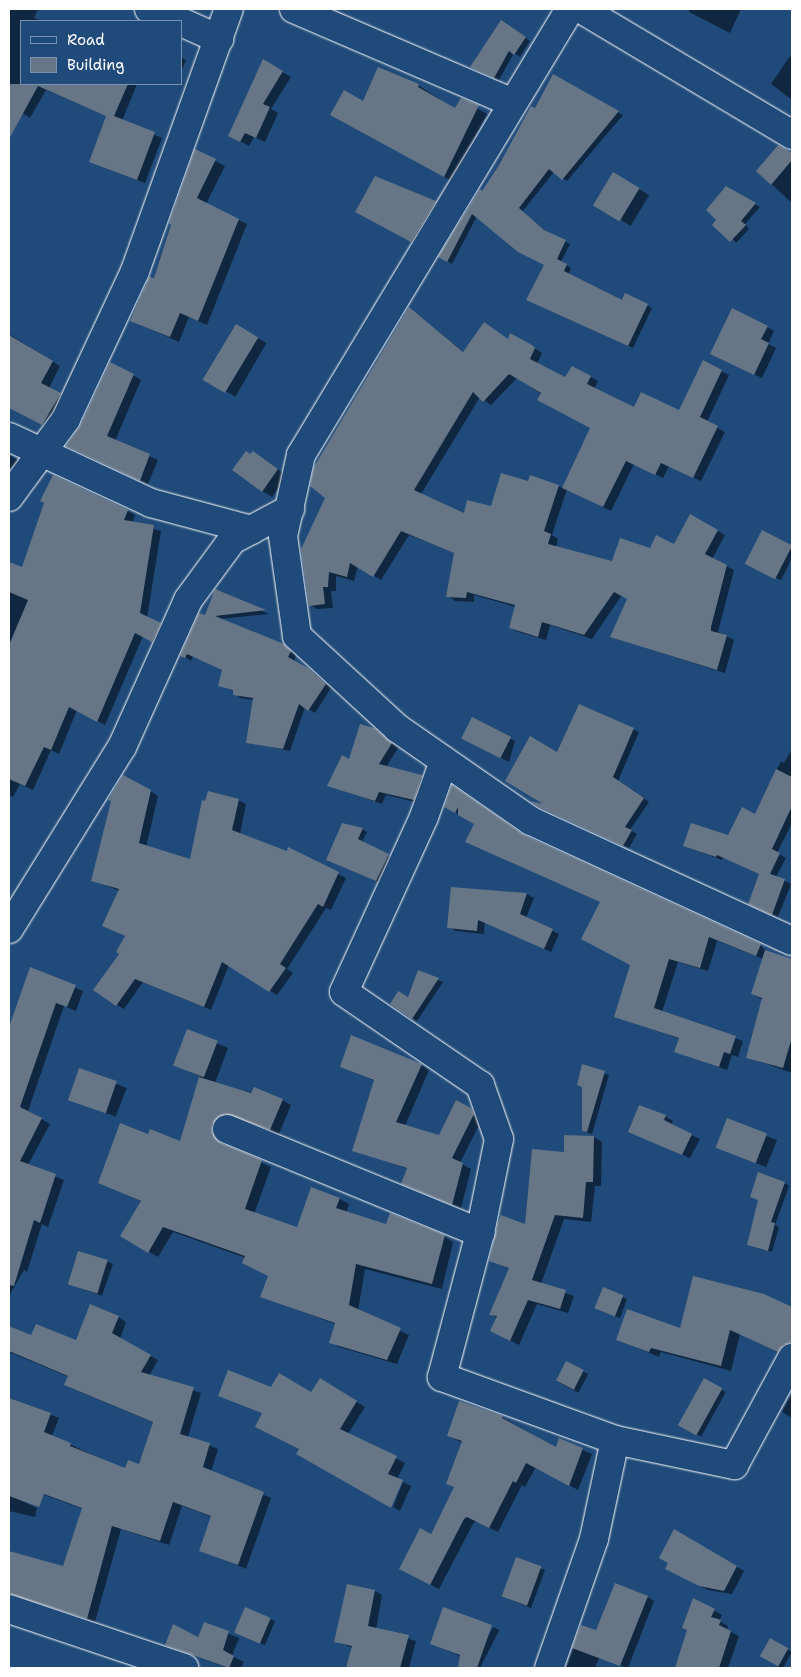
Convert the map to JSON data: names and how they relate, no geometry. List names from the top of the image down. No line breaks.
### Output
{"legend":["Road","Building"]}
